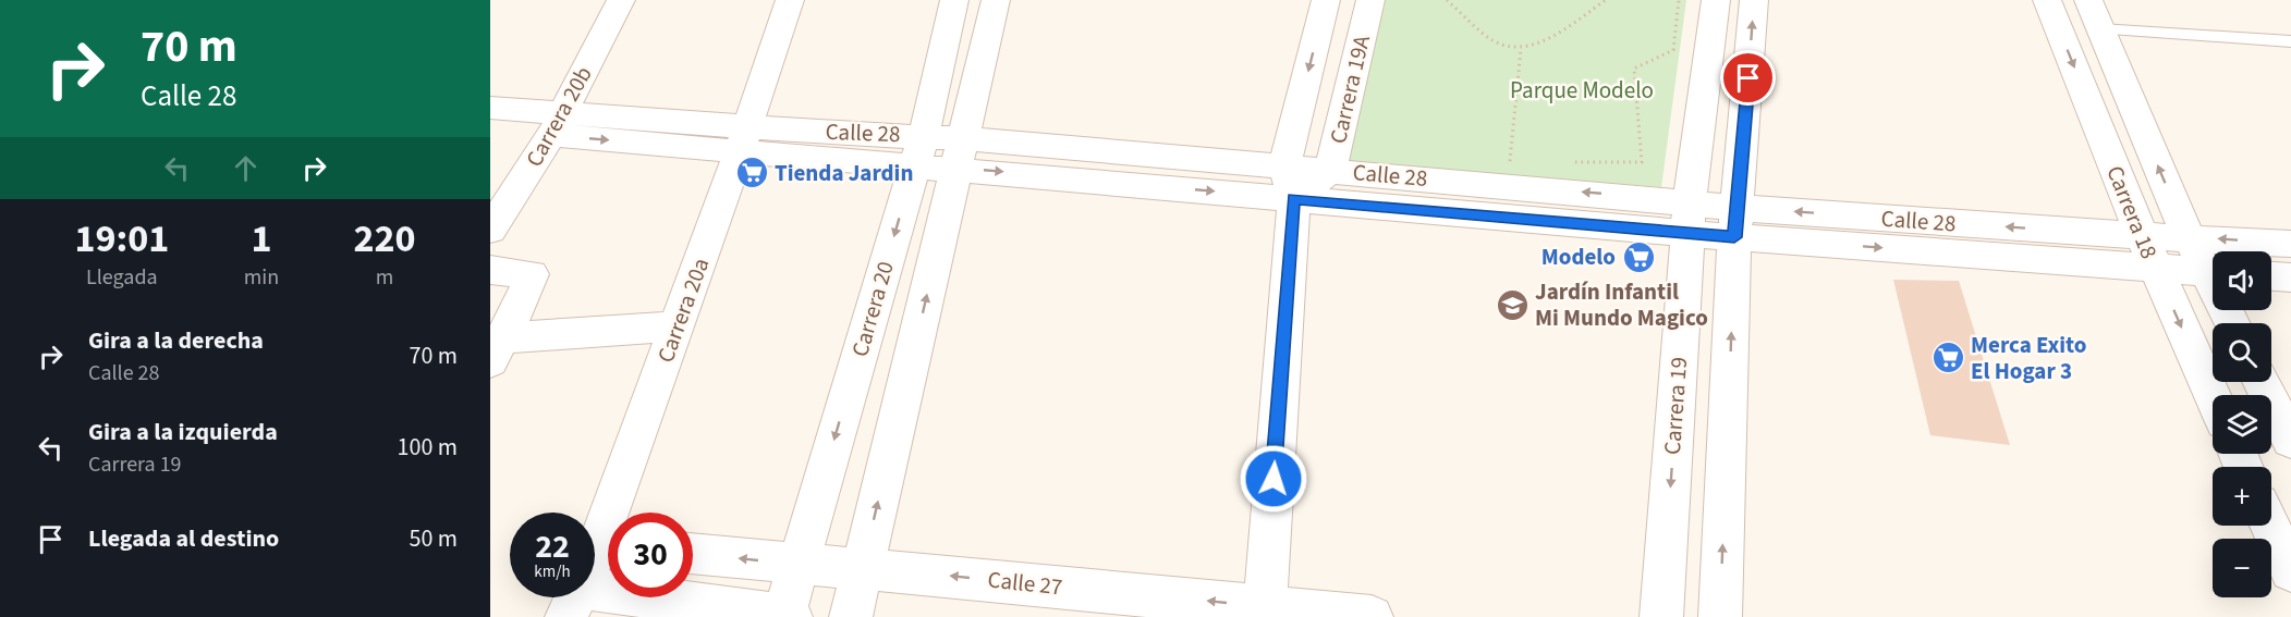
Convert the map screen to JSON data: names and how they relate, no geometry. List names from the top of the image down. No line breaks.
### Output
{"streets":{"street":["Carrera 19A","Carrera 20b","Calle 28","Carrera 18","Carrera 20","Carrera 20a","Carrera 19","Calle 27"]},"crossings":[["Carrera 19A","Calle 28"],["Carrera 19A","Calle 27"],["Carrera 20b","Calle 28"],["Calle 28","Carrera 18"],["Calle 28","Carrera 20"],["Calle 28","Carrera 20a"],["Calle 28","Carrera 19"],["Carrera 20","Calle 27"]],"one_way":["Calle 27"],"parks":["Parque Modelo"],"places":{"supermarket":["Tienda Jardin","Modelo","Merca Exito El Hogar 3"],"school or university":["Jardín Infantil Mi Mundo Magico"]},"page":{"turn":["70 m","Calle 28"],"eta":["19:01","Llegada","1","min","220","m"],"map_buttons":["+","−"],"list":[{"name":"Gira a la derecha","note":"Calle 28","value":"70 m"},{"name":"Gira a la izquierda","note":"Carrera 19","value":"100 m"},{"name":"Llegada al destino","value":"50 m"}],"speed":"22 km/h","limit":"30"}}
